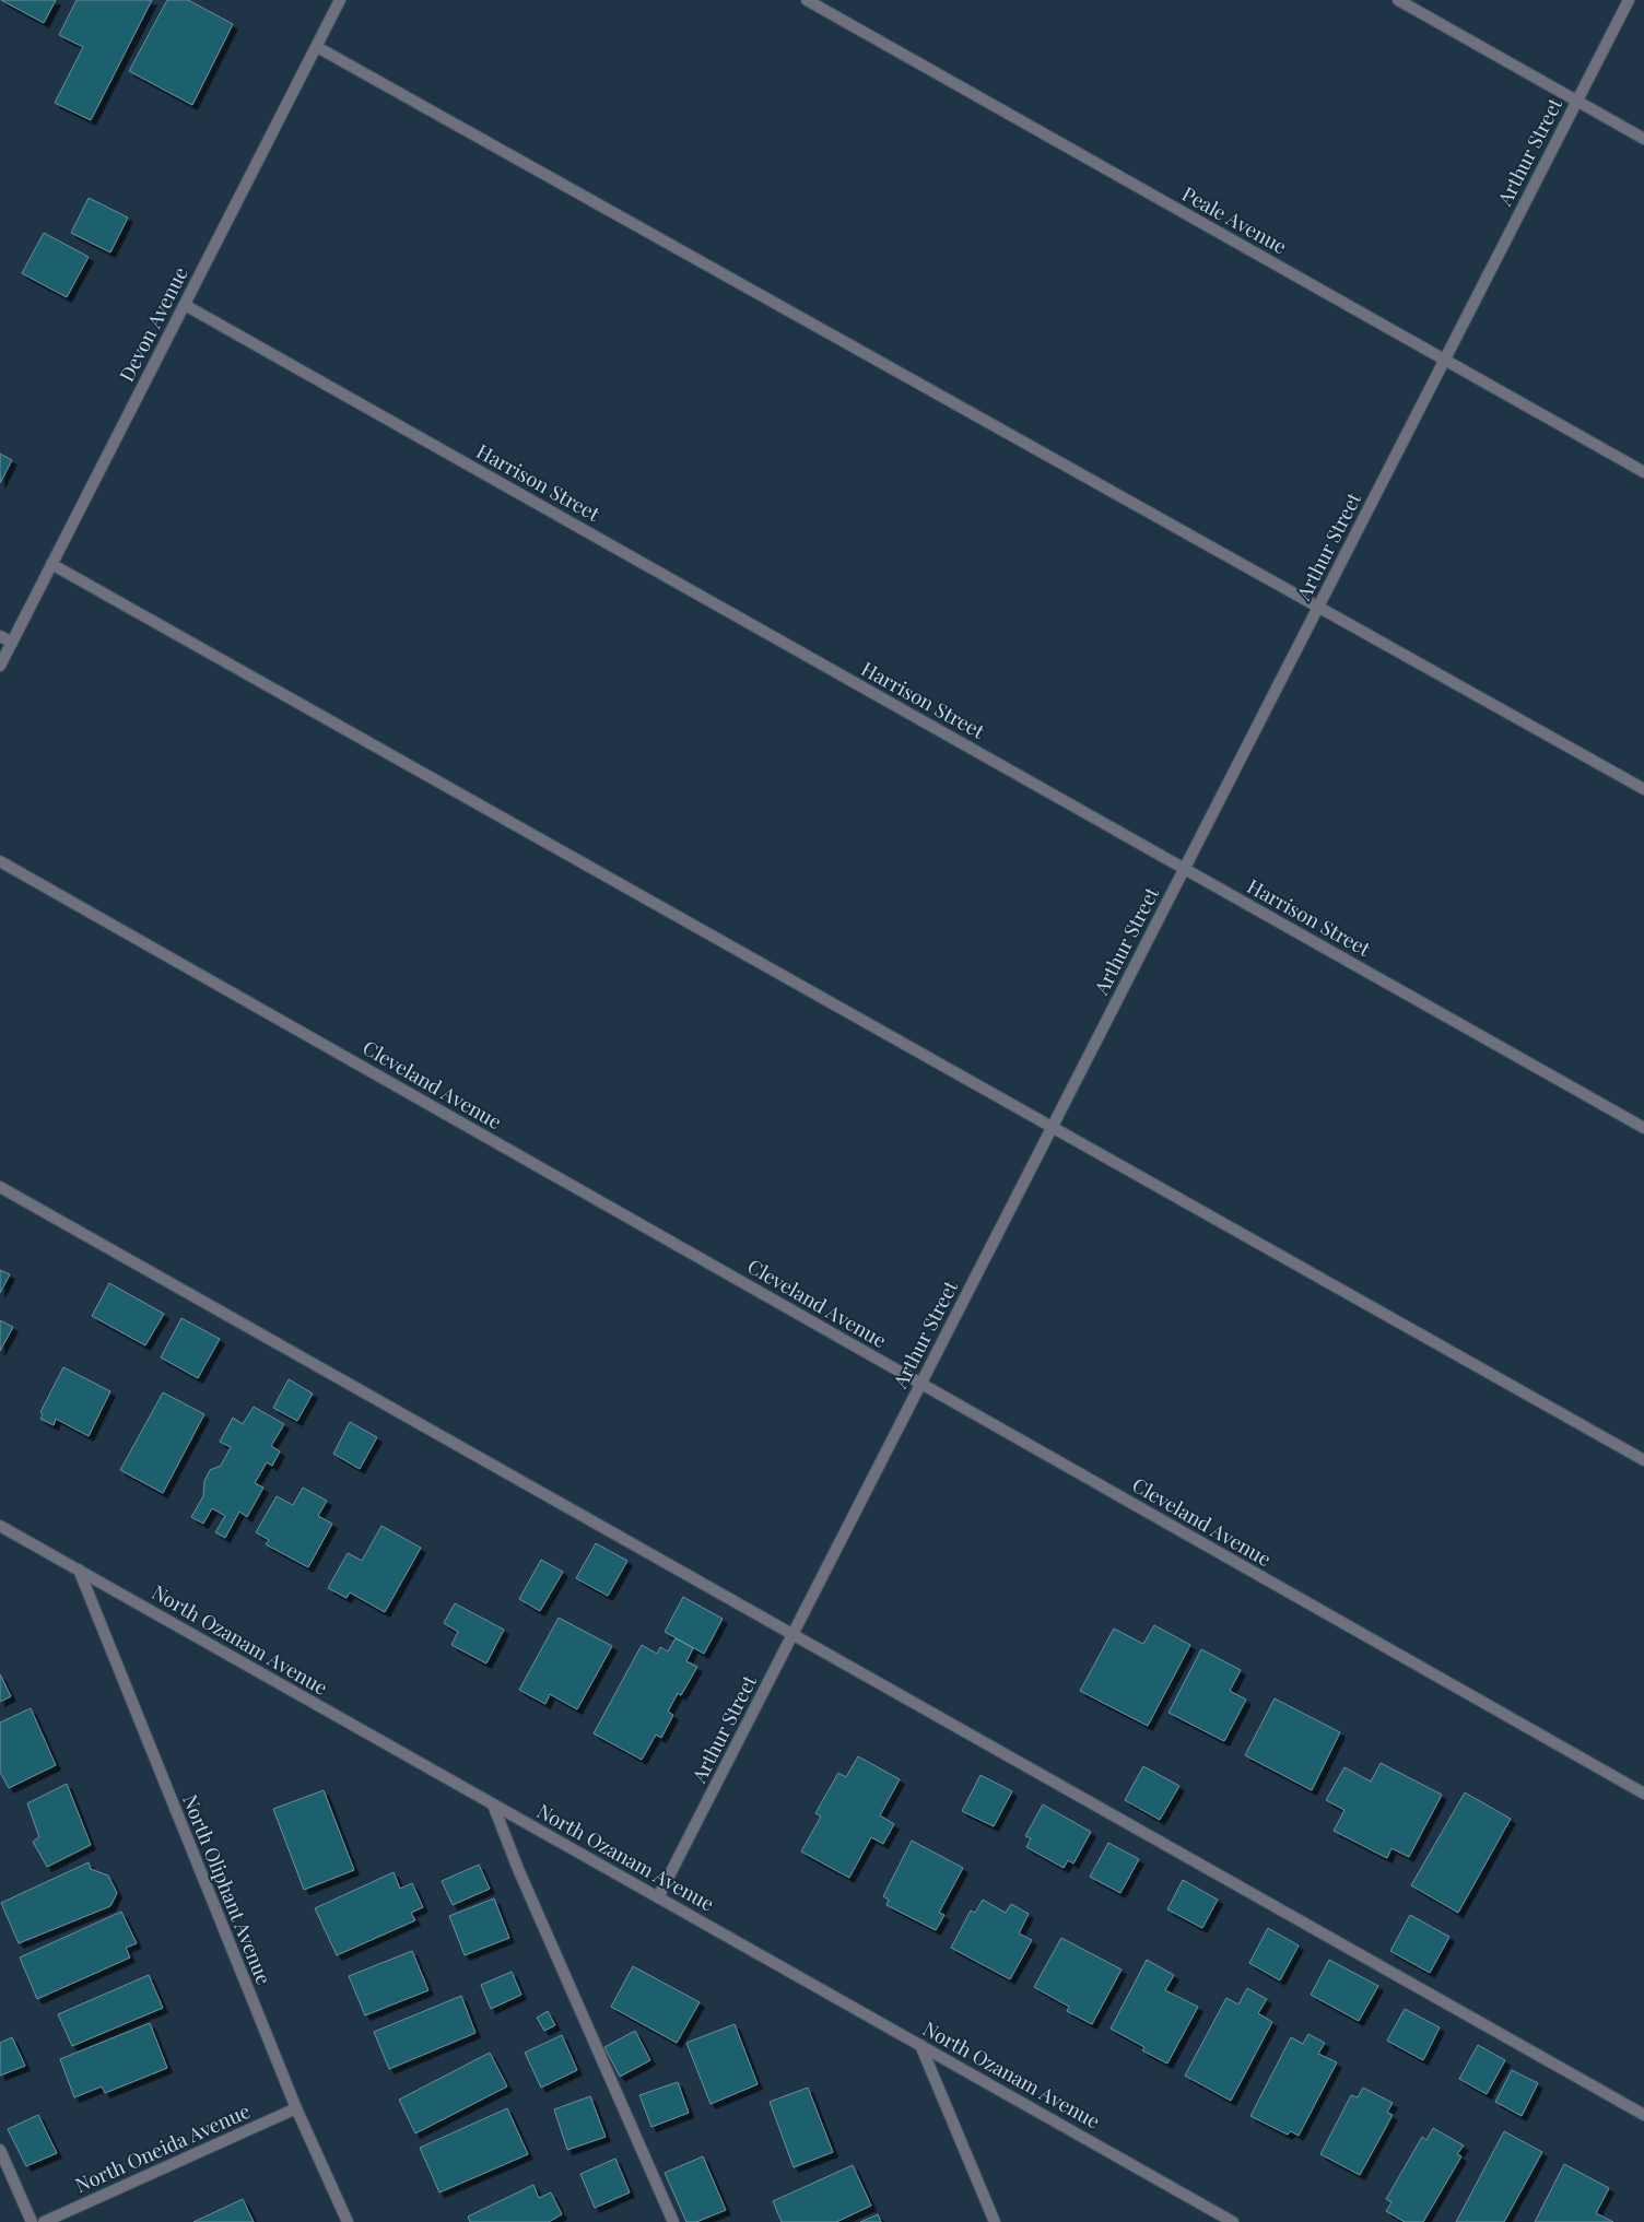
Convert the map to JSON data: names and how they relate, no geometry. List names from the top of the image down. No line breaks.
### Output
{"streets":{"street":["Arthur Street","Peale Avenue","Devon Avenue","Harrison Street","Cleveland Avenue","North Ozanam Avenue","North Oliphant Avenue","North Oneida Avenue"]},"crossings":[["Arthur Street","Peale Avenue"],["Arthur Street","Harrison Street"],["Arthur Street","Cleveland Avenue"],["Arthur Street","North Ozanam Avenue"],["Devon Avenue","Harrison Street"],["North Ozanam Avenue","North Oliphant Avenue"],["North Oliphant Avenue","North Oneida Avenue"]]}
